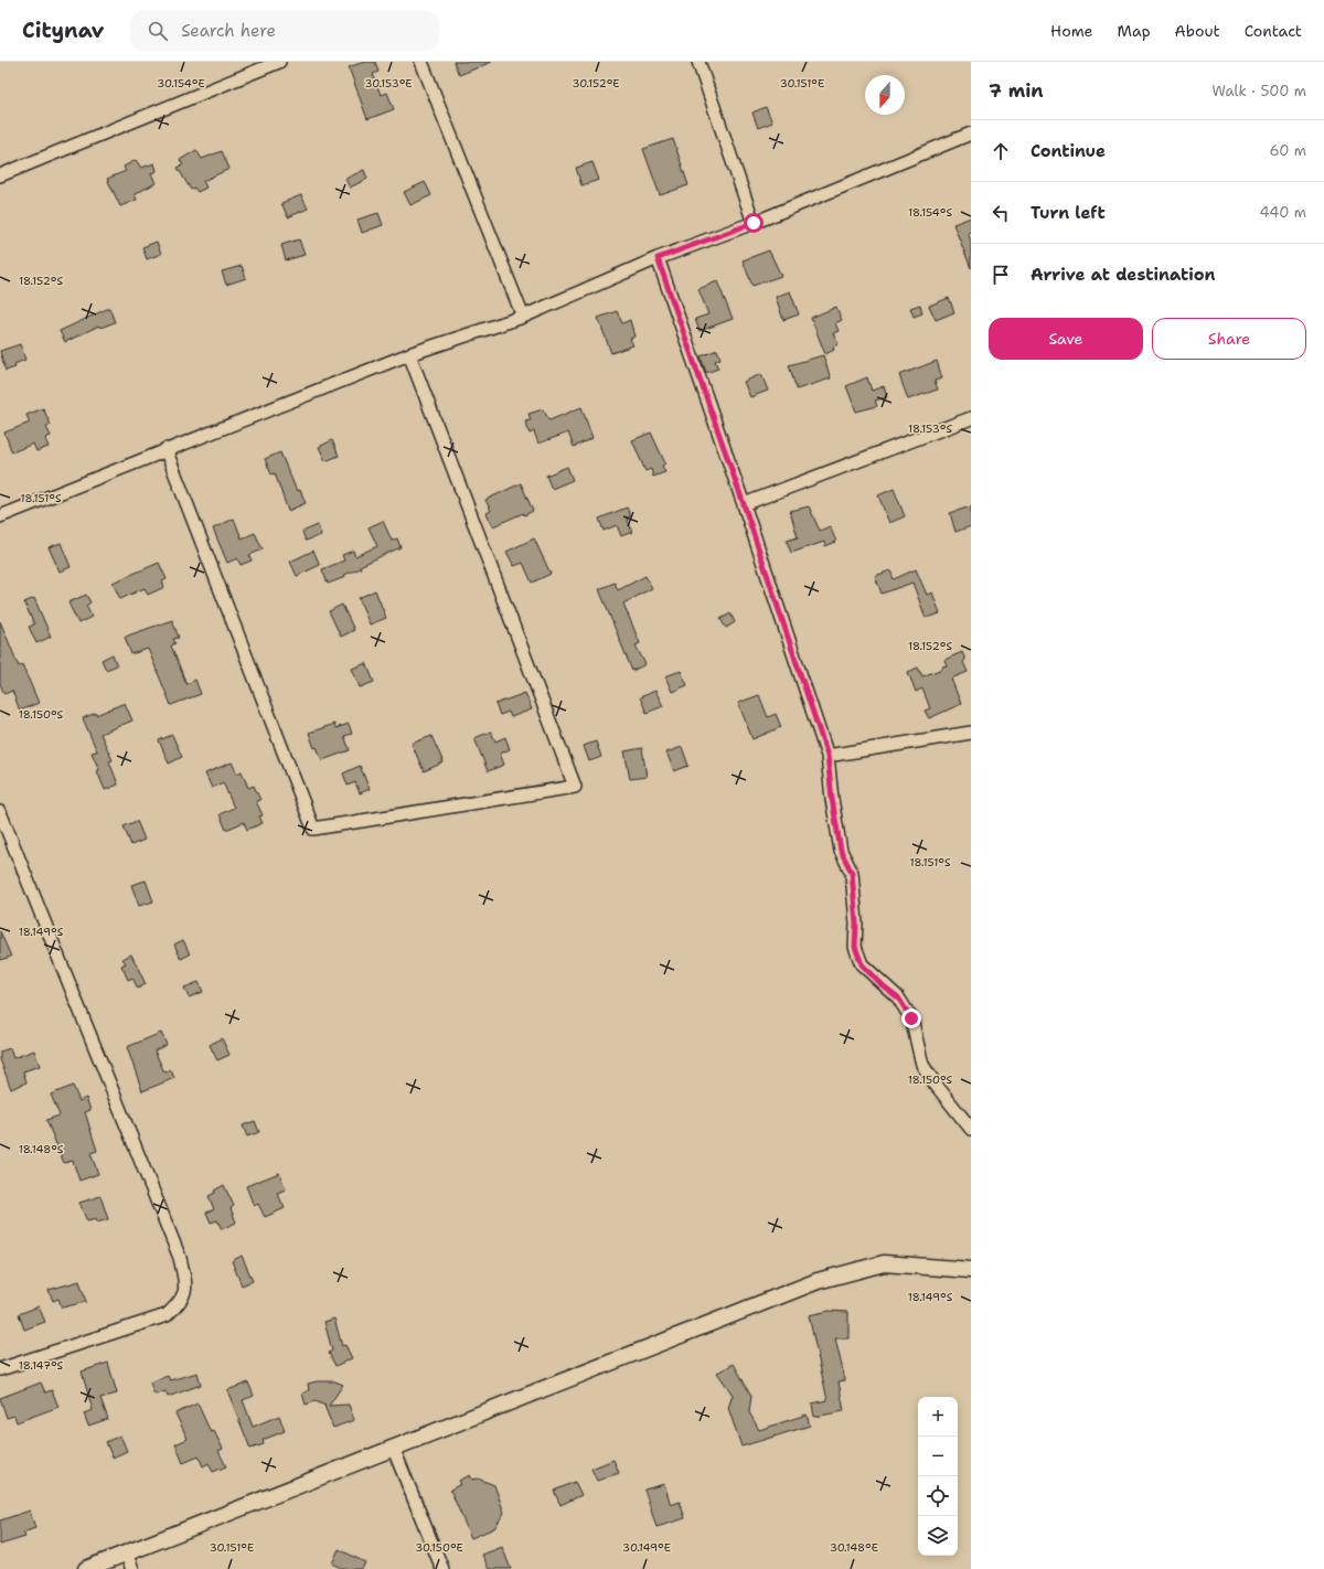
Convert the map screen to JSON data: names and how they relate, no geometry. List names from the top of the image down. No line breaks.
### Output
{"north":"bottom","page":{"header":"Citynav","search":"Search here","nav":["Home","Map","About","Contact"],"heading":["7 min","Walk · 500 m"],"list":[["Continue","60 m"],["Turn left","440 m"],"Arrive at destination"],"buttons":["Save","Share"],"map_buttons":["+","−"]},"coordinates":["30.154°E","30.152°E","30.151°E","30.153°E","18.154°S","18.152°S","18.153°S","18.151°S","18.150°S","18.149°S","18.148°S","18.147°S","30.150°E","30.149°E","30.148°E"]}
